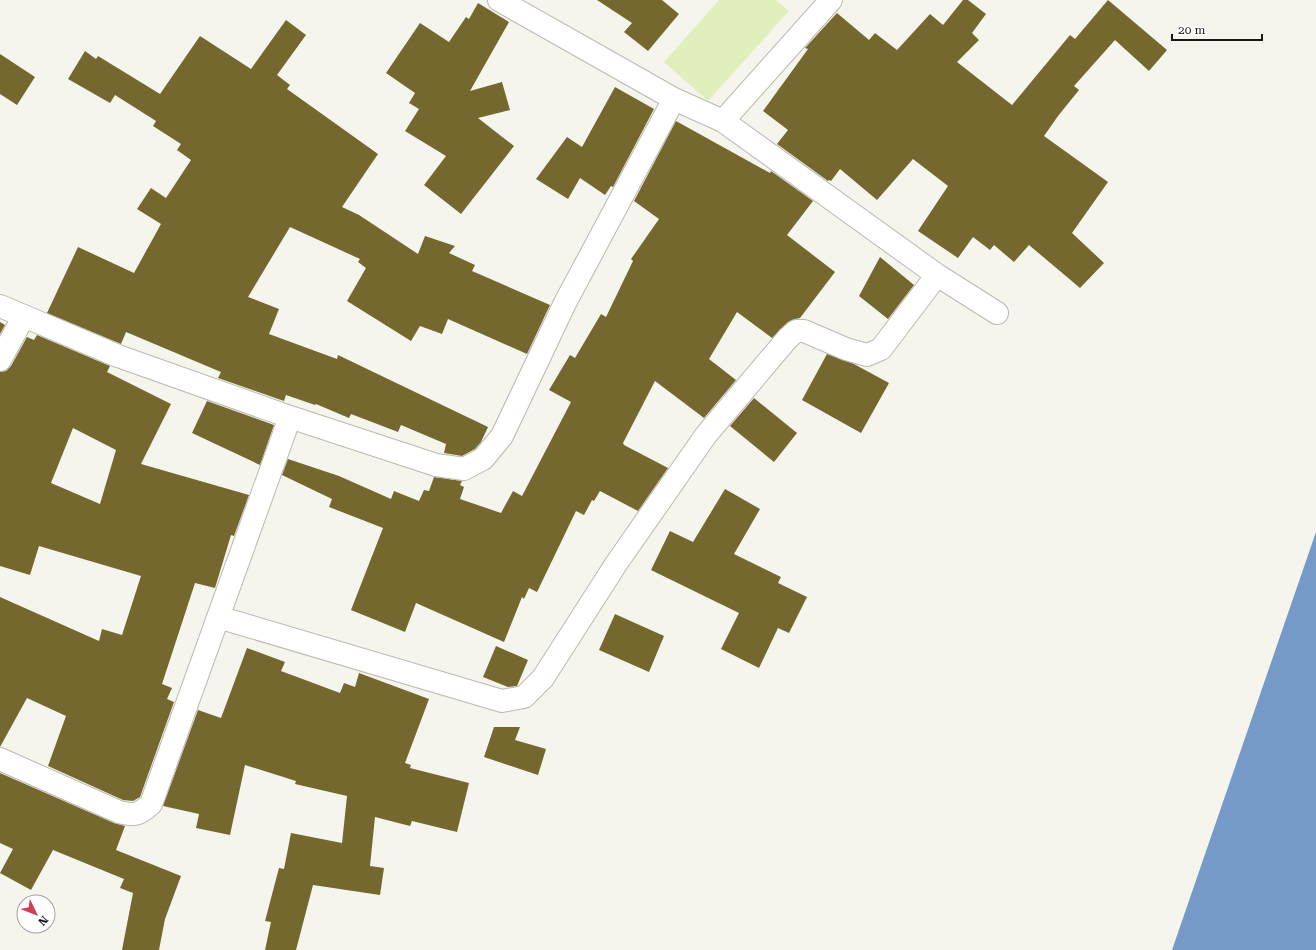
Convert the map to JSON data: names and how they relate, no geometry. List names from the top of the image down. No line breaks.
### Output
{"scale_bar":"20 m","north":"bottom right"}
